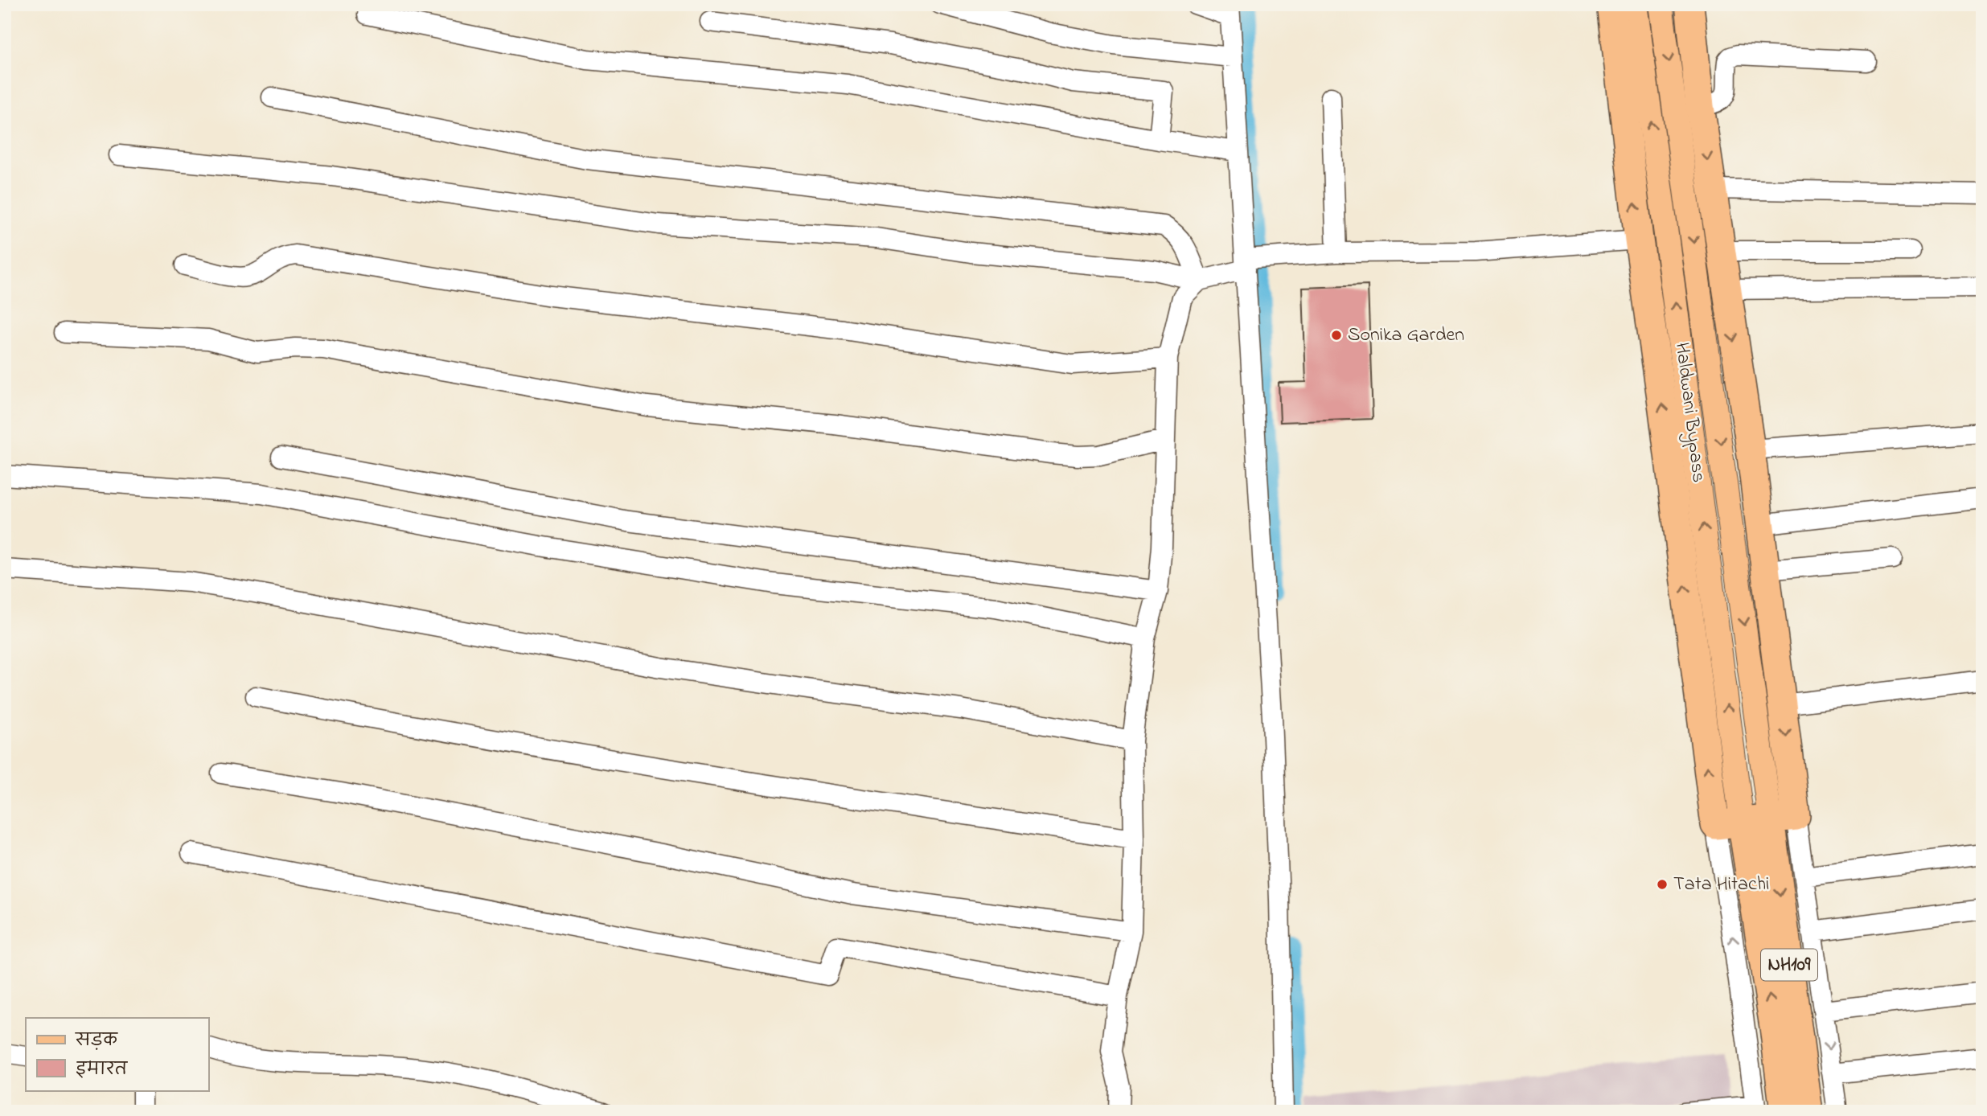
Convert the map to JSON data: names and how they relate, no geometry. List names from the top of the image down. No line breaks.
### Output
{"streets":{"highway":["NH109"],"main road":["Haldwani Bypass"]},"crossings":[["Haldwani Bypass","NH109"]],"places":["Sonika Garden","Tata Hitachi"],"legend":["सड़क","इमारत"]}
